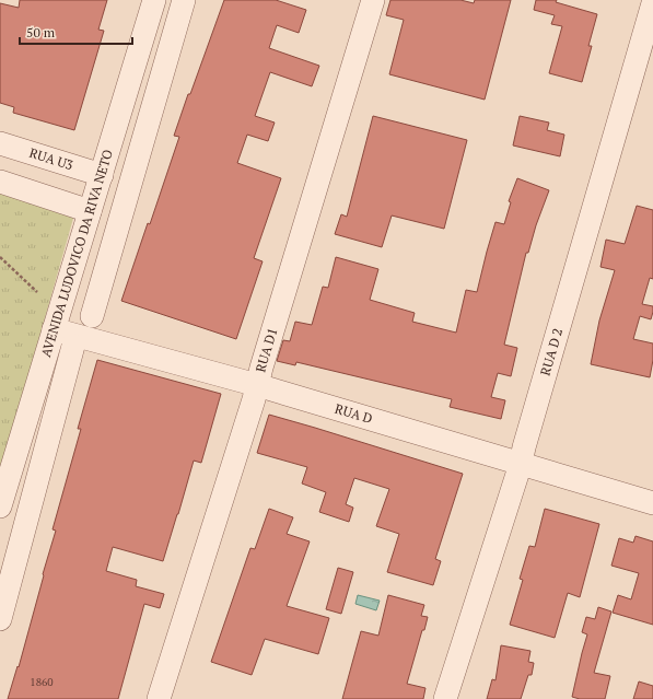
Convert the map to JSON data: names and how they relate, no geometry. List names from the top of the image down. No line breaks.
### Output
{"streets":{"street":["RUA U3","AVENIDA LUDOVICO DA RIVA NETO","RUA D1","RUA D 2","RUA D"]},"crossings":[["RUA U3","AVENIDA LUDOVICO DA RIVA NETO"],["AVENIDA LUDOVICO DA RIVA NETO","RUA D"],["RUA D1","RUA D"],["RUA D 2","RUA D"]],"house_numbers":["1860"],"scale_bar":"50 m"}
